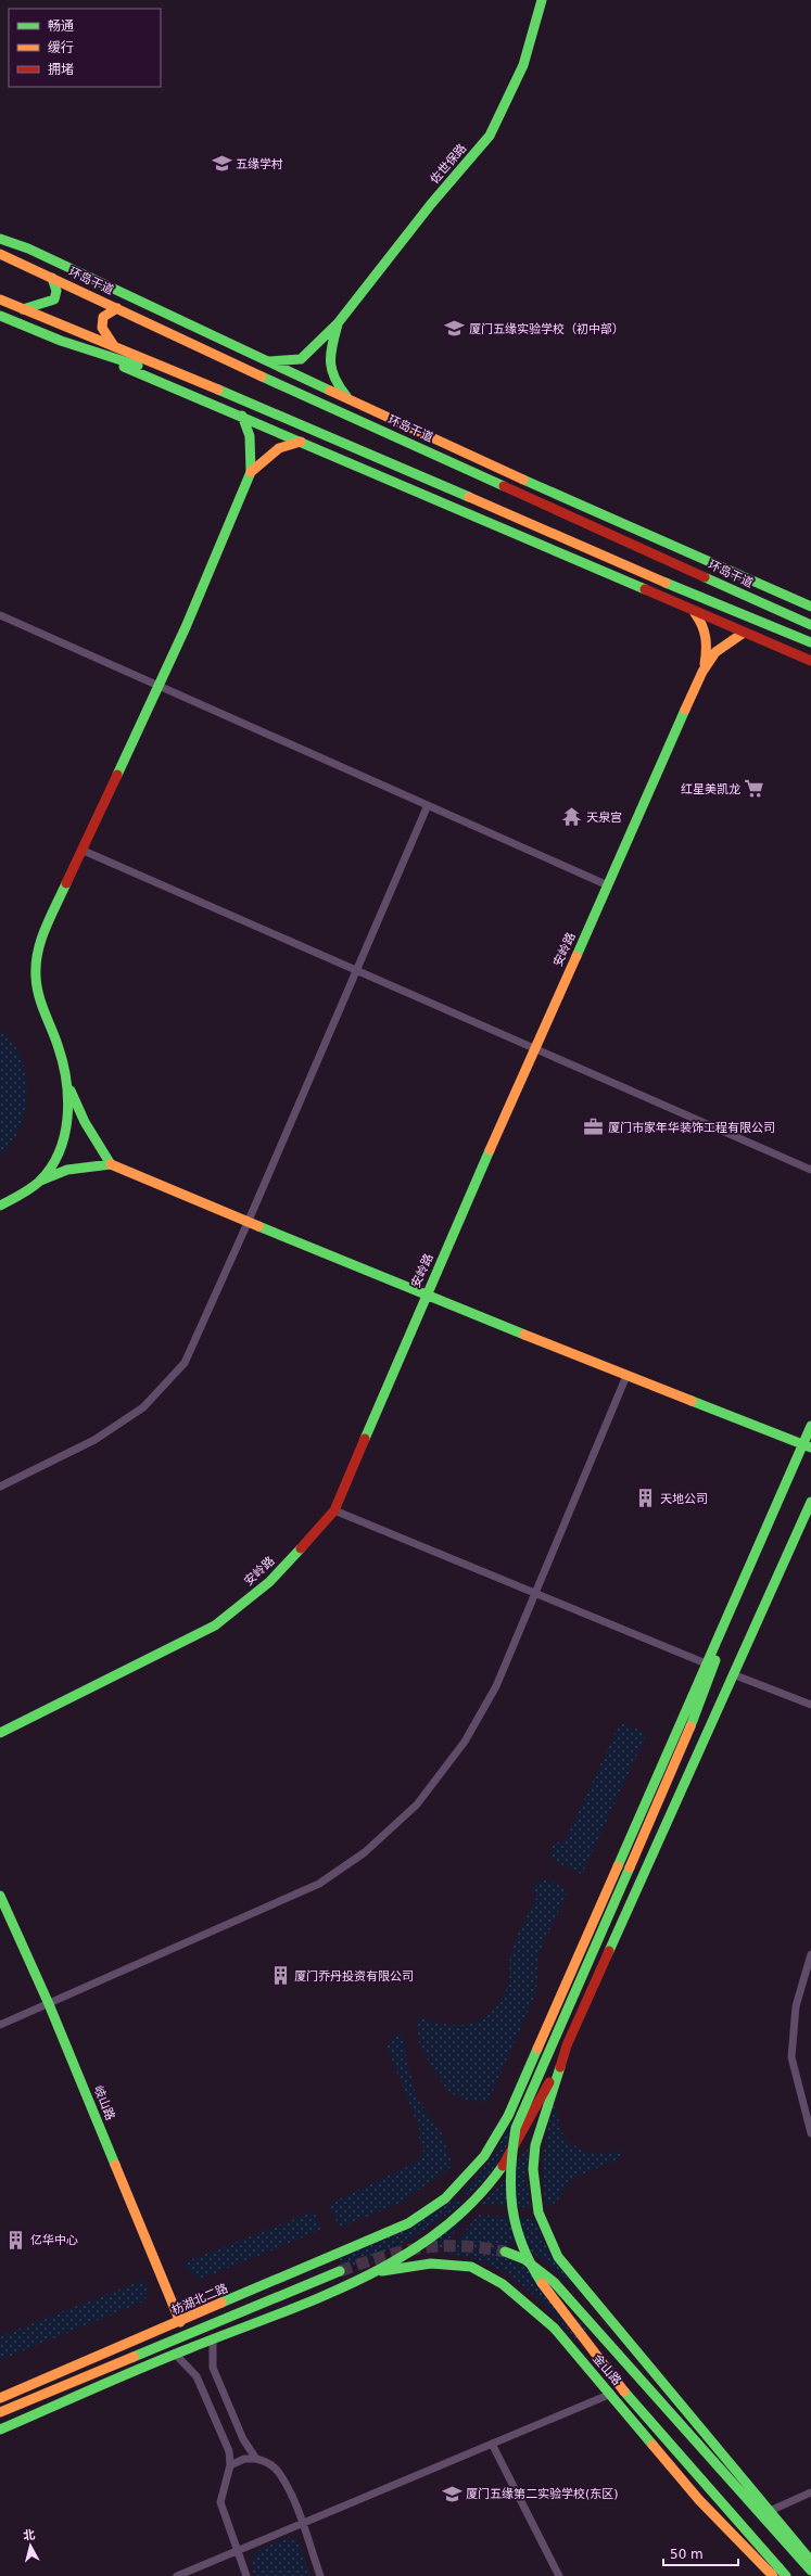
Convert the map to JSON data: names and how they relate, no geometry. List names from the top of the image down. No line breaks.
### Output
{"streets":{"main road":["佐世保路","环岛干道","安岭路","岐山路","枋湖北二路","金山路"]},"crossings":[["岐山路","枋湖北二路"]],"places":{"school or university":["五缘学村","厦门五缘实验学校（初中部）","厦门五缘第二实验学校(东区)"],"supermarket":["红星美凯龙"],"temple":["天泉宫"],"office":["厦门市家年华装饰工程有限公司"],"building":["天地公司","厦门乔丹投资有限公司","亿华中心"]},"legend":["畅通","缓行","拥堵"],"scale_bar":"50 m","north":"top"}
